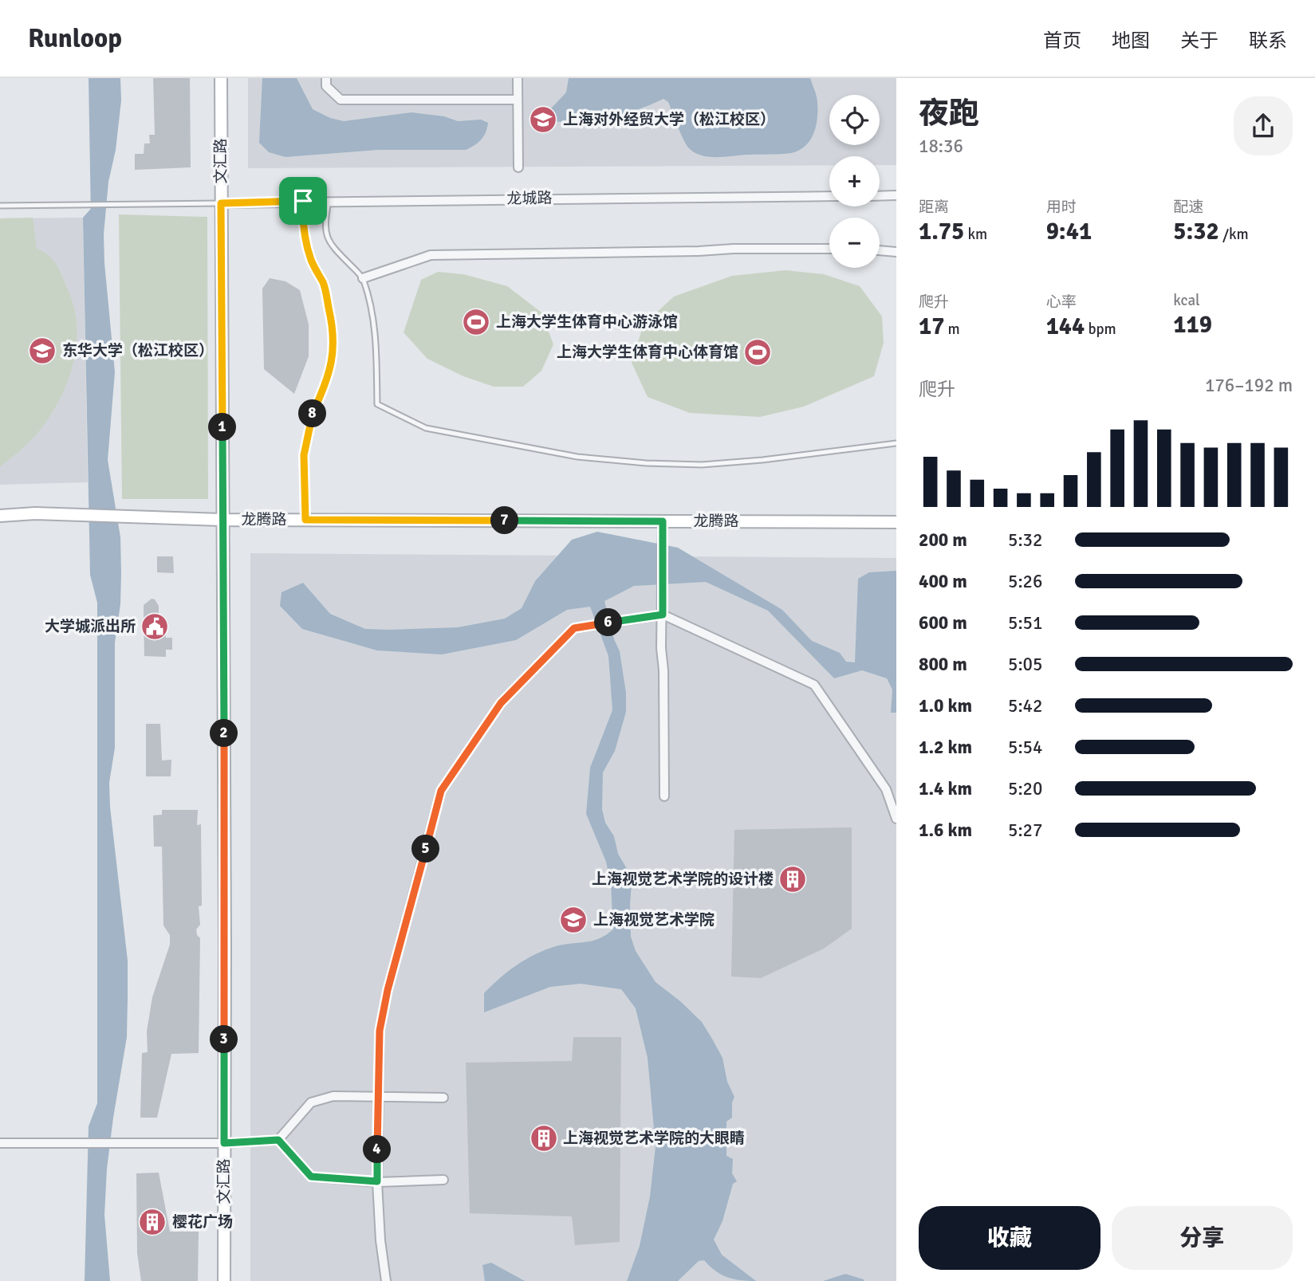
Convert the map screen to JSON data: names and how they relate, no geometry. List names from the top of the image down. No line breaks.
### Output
{"streets":{"main road":["文汇路","龙腾路"],"street":["龙城路"]},"crossings":[["文汇路","龙城路"],["文汇路","龙腾路"]],"places":{"school or university":["上海对外经贸大学（松江校区）","东华大学（松江校区）","上海视觉艺术学院"],"sports":["上海大学生体育中心游泳馆","上海大学生体育中心体育馆"],"public building":["大学城派出所"],"building":["上海视觉艺术学院的设计楼","上海视觉艺术学院的大眼睛","樱花广场"]},"page":{"header":"Runloop","nav":["首页","地图","关于","联系"],"heading":["夜跑","18:36"],"map_buttons":["+","−"],"stats":[["距离","1.75 km"],["用时","9:41"],["配速","5:32 /km"],["爬升","17 m"],["心率","144 bpm"],["kcal","119"]],"chart":["爬升","176–192 m"],"pins":["8","1","7","6","2","5","3","4"],"list":[{"name":"200 m","note":"5:32"},{"name":"400 m","note":"5:26"},{"name":"600 m","note":"5:51"},{"name":"800 m","note":"5:05"},{"name":"1.0 km","note":"5:42"},{"name":"1.2 km","note":"5:54"},{"name":"1.4 km","note":"5:20"},{"name":"1.6 km","note":"5:27"}],"buttons":["收藏","分享"]}}
